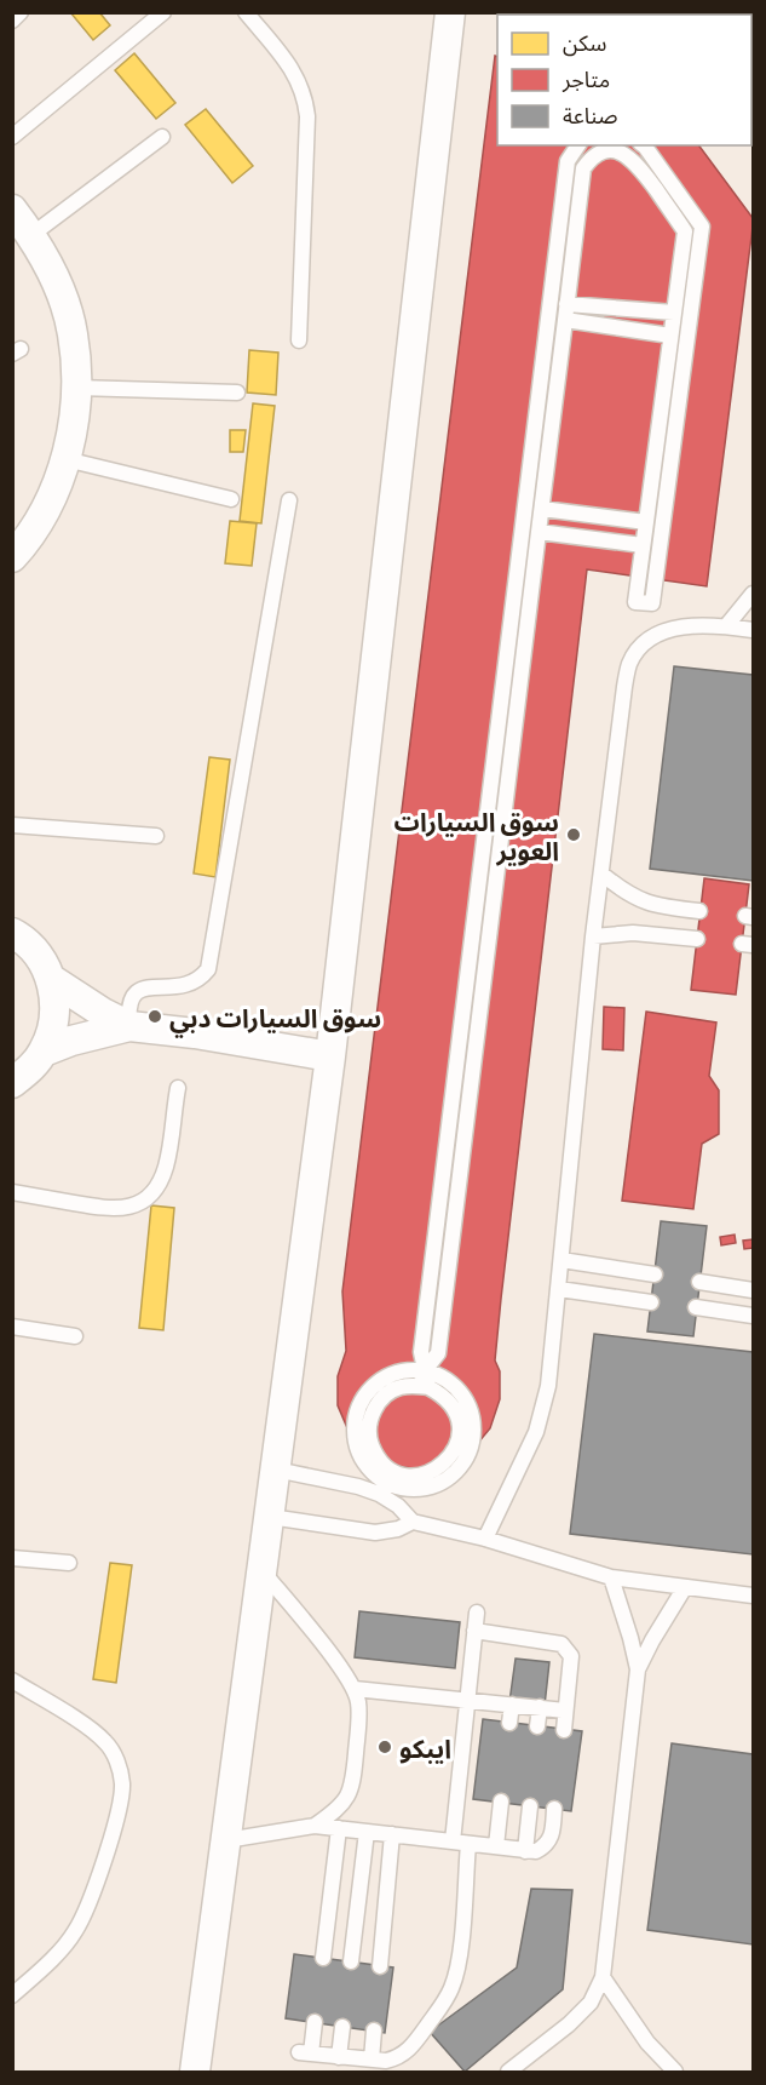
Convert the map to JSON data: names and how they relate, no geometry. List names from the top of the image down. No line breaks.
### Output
{"places":["سوق السيارات العوير","سوق السيارات دبي","ايبكو"],"legend":["سكن","متاجر","صناعة"]}
